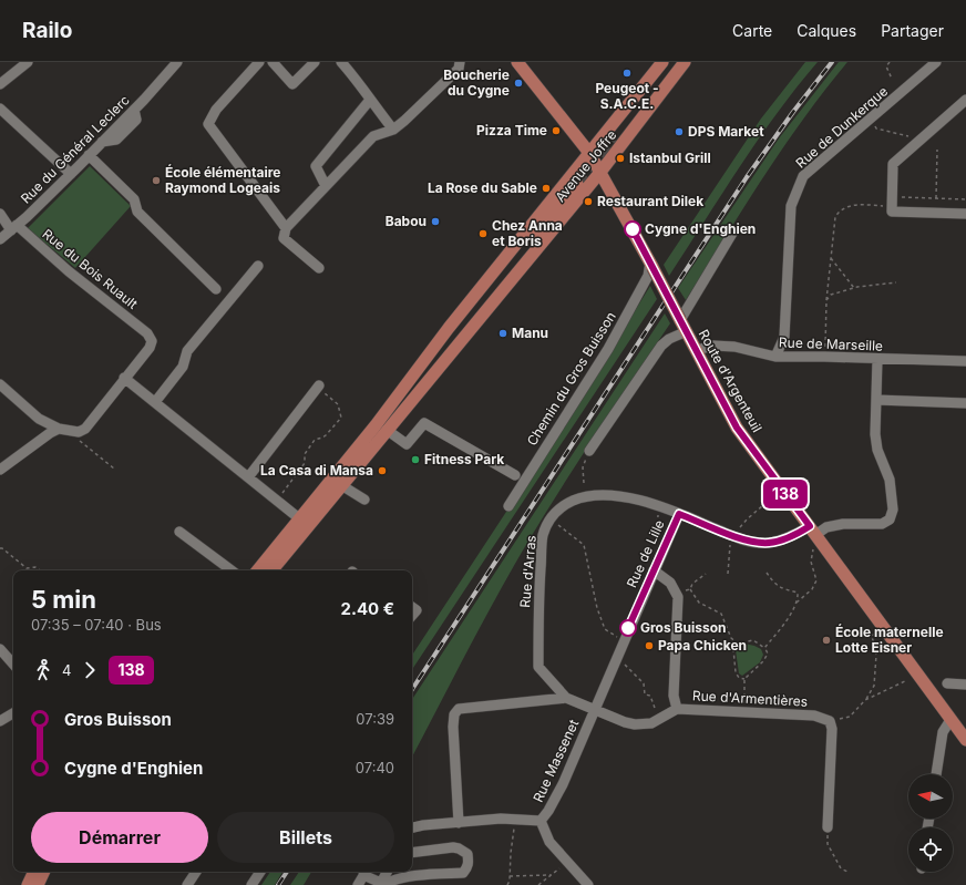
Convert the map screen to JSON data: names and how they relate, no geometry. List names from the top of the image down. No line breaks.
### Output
{"streets":{"main road":["Avenue Joffre","Route d'Argenteuil"],"street":["Rue de Dunkerque","Rue du Général Leclerc","Rue du Bois Ruault","Rue de Marseille","Chemin du Gros Buisson","Rue de Lille","Rue d'Arras","Rue d'Armentières","Rue Massenet"]},"crossings":[["Rue de Dunkerque","Rue de Marseille"],["Rue du Général Leclerc","Rue du Bois Ruault"],["Avenue Joffre","Route d'Argenteuil"],["Rue de Marseille","Route d'Argenteuil"],["Chemin du Gros Buisson","Route d'Argenteuil"],["Route d'Argenteuil","Rue de Lille"],["Rue de Lille","Rue d'Arras"],["Rue de Lille","Rue d'Armentières"],["Rue de Lille","Rue Massenet"],["Rue d'Arras","Rue d'Armentières"],["Rue d'Arras","Rue Massenet"],["Rue d'Armentières","Rue Massenet"]],"places":["Peugeot - S.A.C.E.","Boucherie du Cygne","Pizza Time","DPS Market","Istanbul Grill","École élémentaire Raymond Logeais","La Rose du Sable","Restaurant Dilek","Babou","Cygne d'Enghien","Chez Anna et Boris","Manu","Fitness Park","La Casa di Mansa","Gros Buisson","École maternelle Lotte Eisner","Papa Chicken"],"lines":["bus line 138"],"north":"left","page":{"header":"Railo","nav":["Carte","Calques","Partager"],"on_map":"138","heading":["5 min","07:35 – 07:40 · Bus","2.40 €"],"legs":["4","138"],"list":[{"name":"Gros Buisson","value":"07:39"},{"name":"Cygne d'Enghien","value":"07:40"}],"buttons":["Démarrer","Billets"]}}
